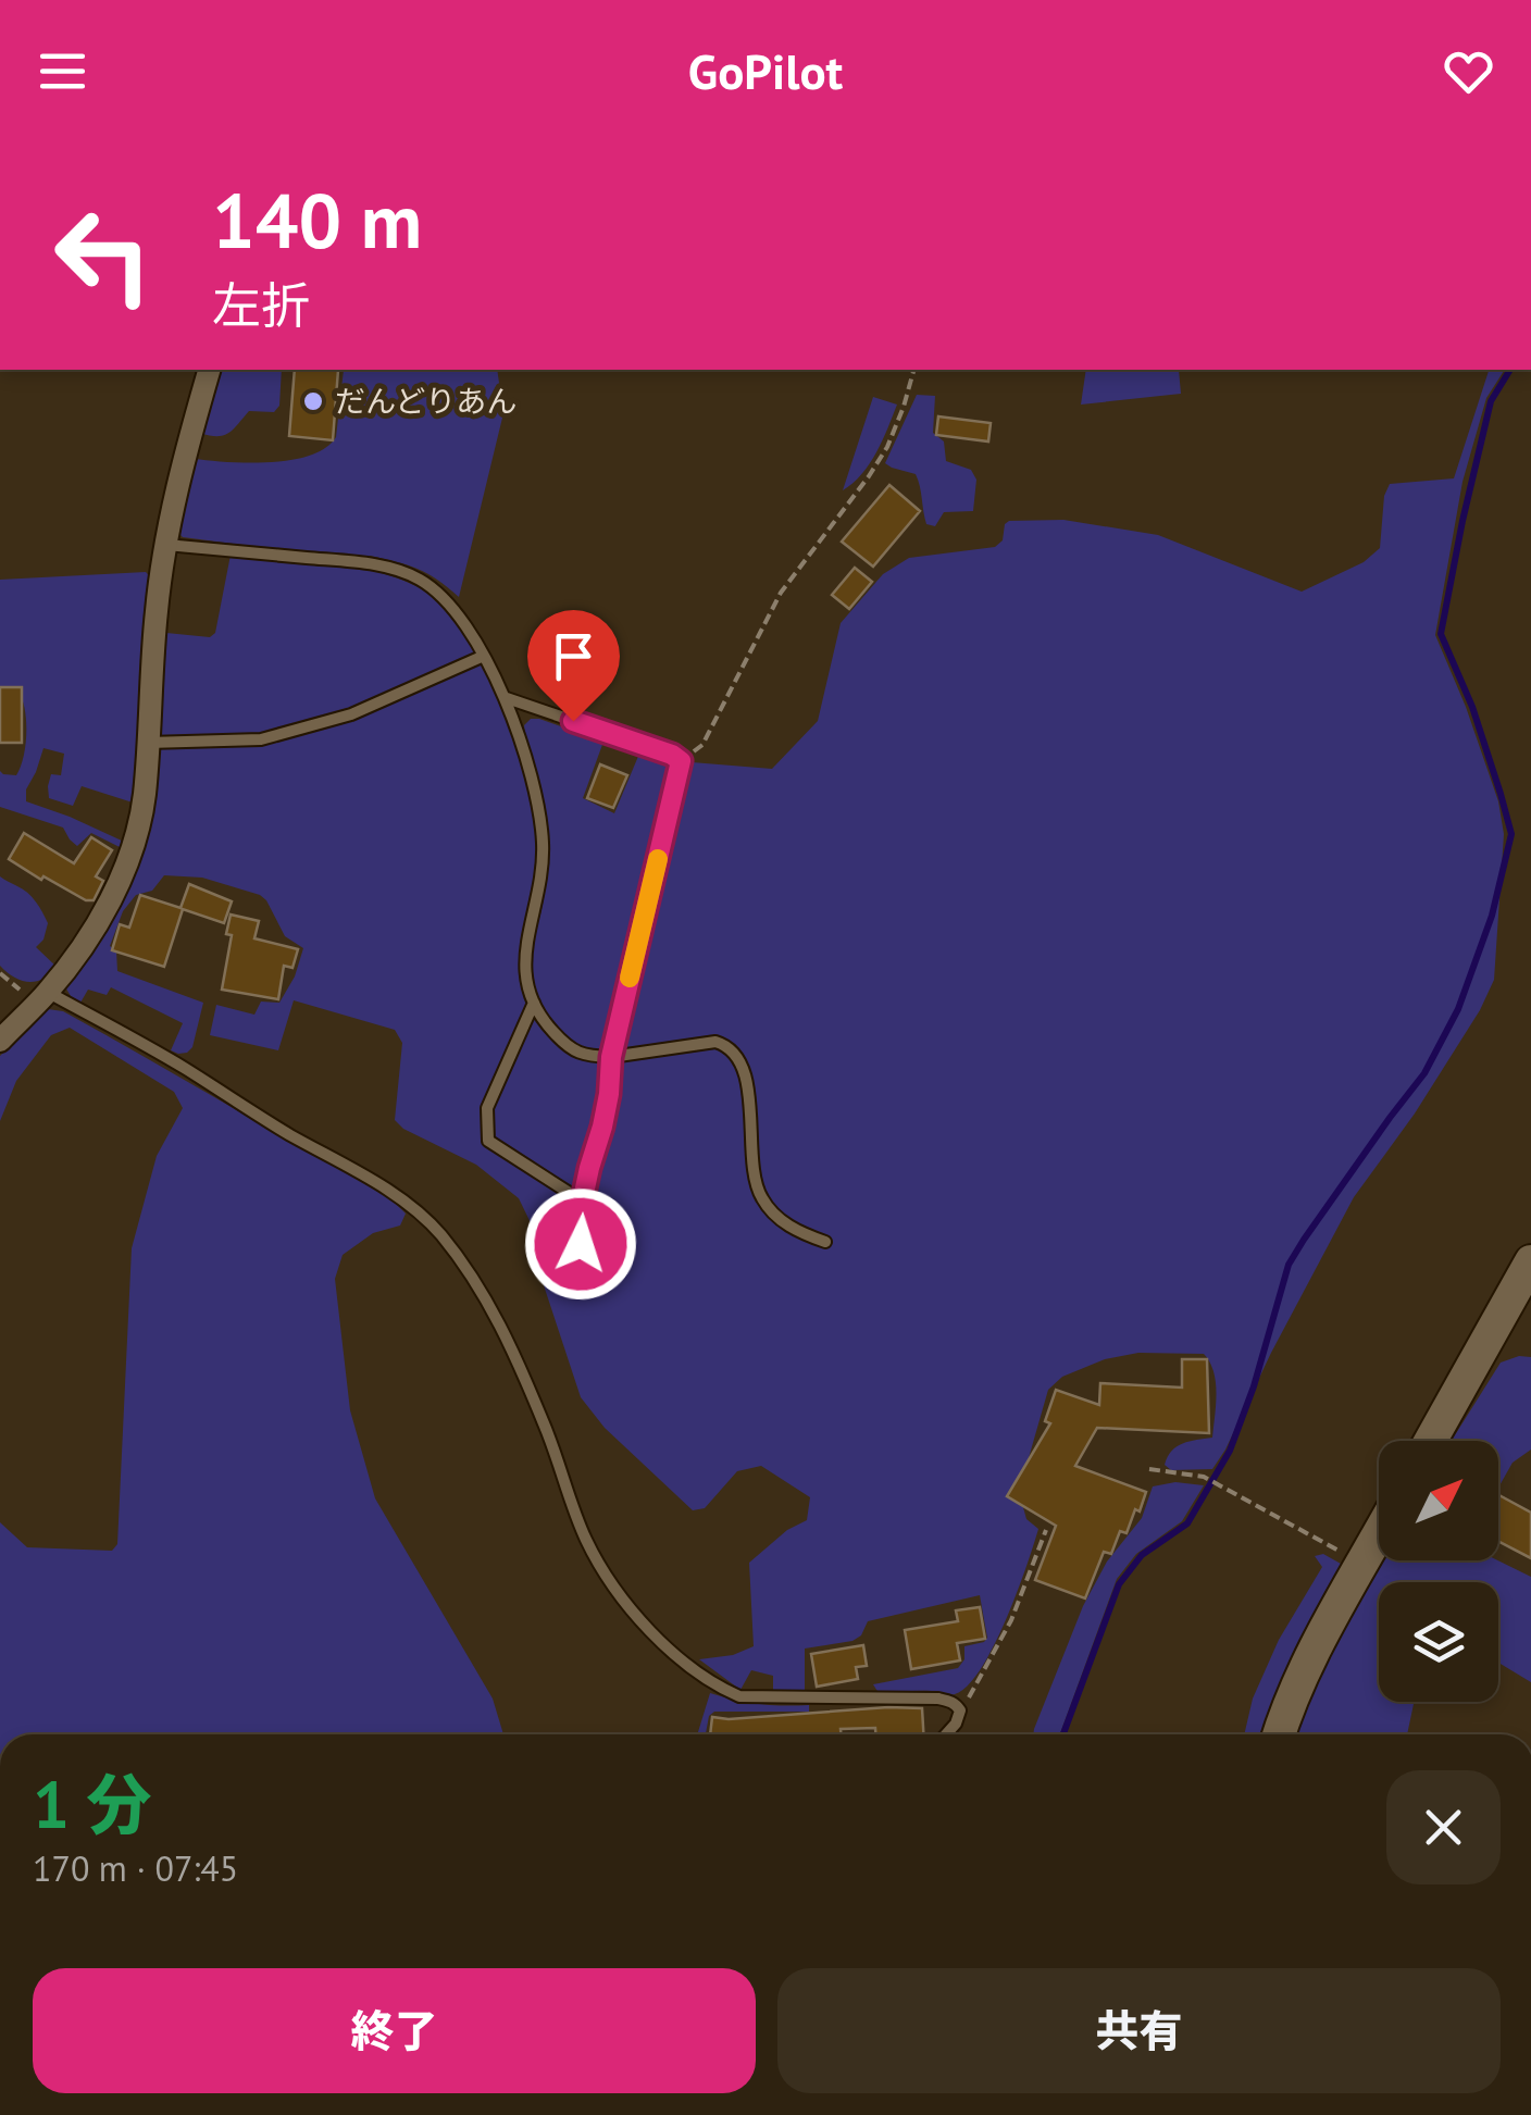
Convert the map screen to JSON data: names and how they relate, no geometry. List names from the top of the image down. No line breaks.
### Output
{"places":["だんどりあん"],"north":"top right","page":{"header":"GoPilot","turn":["140 m","左折"],"heading":["1 分","170 m · 07:45"],"buttons":["終了","共有"]}}
